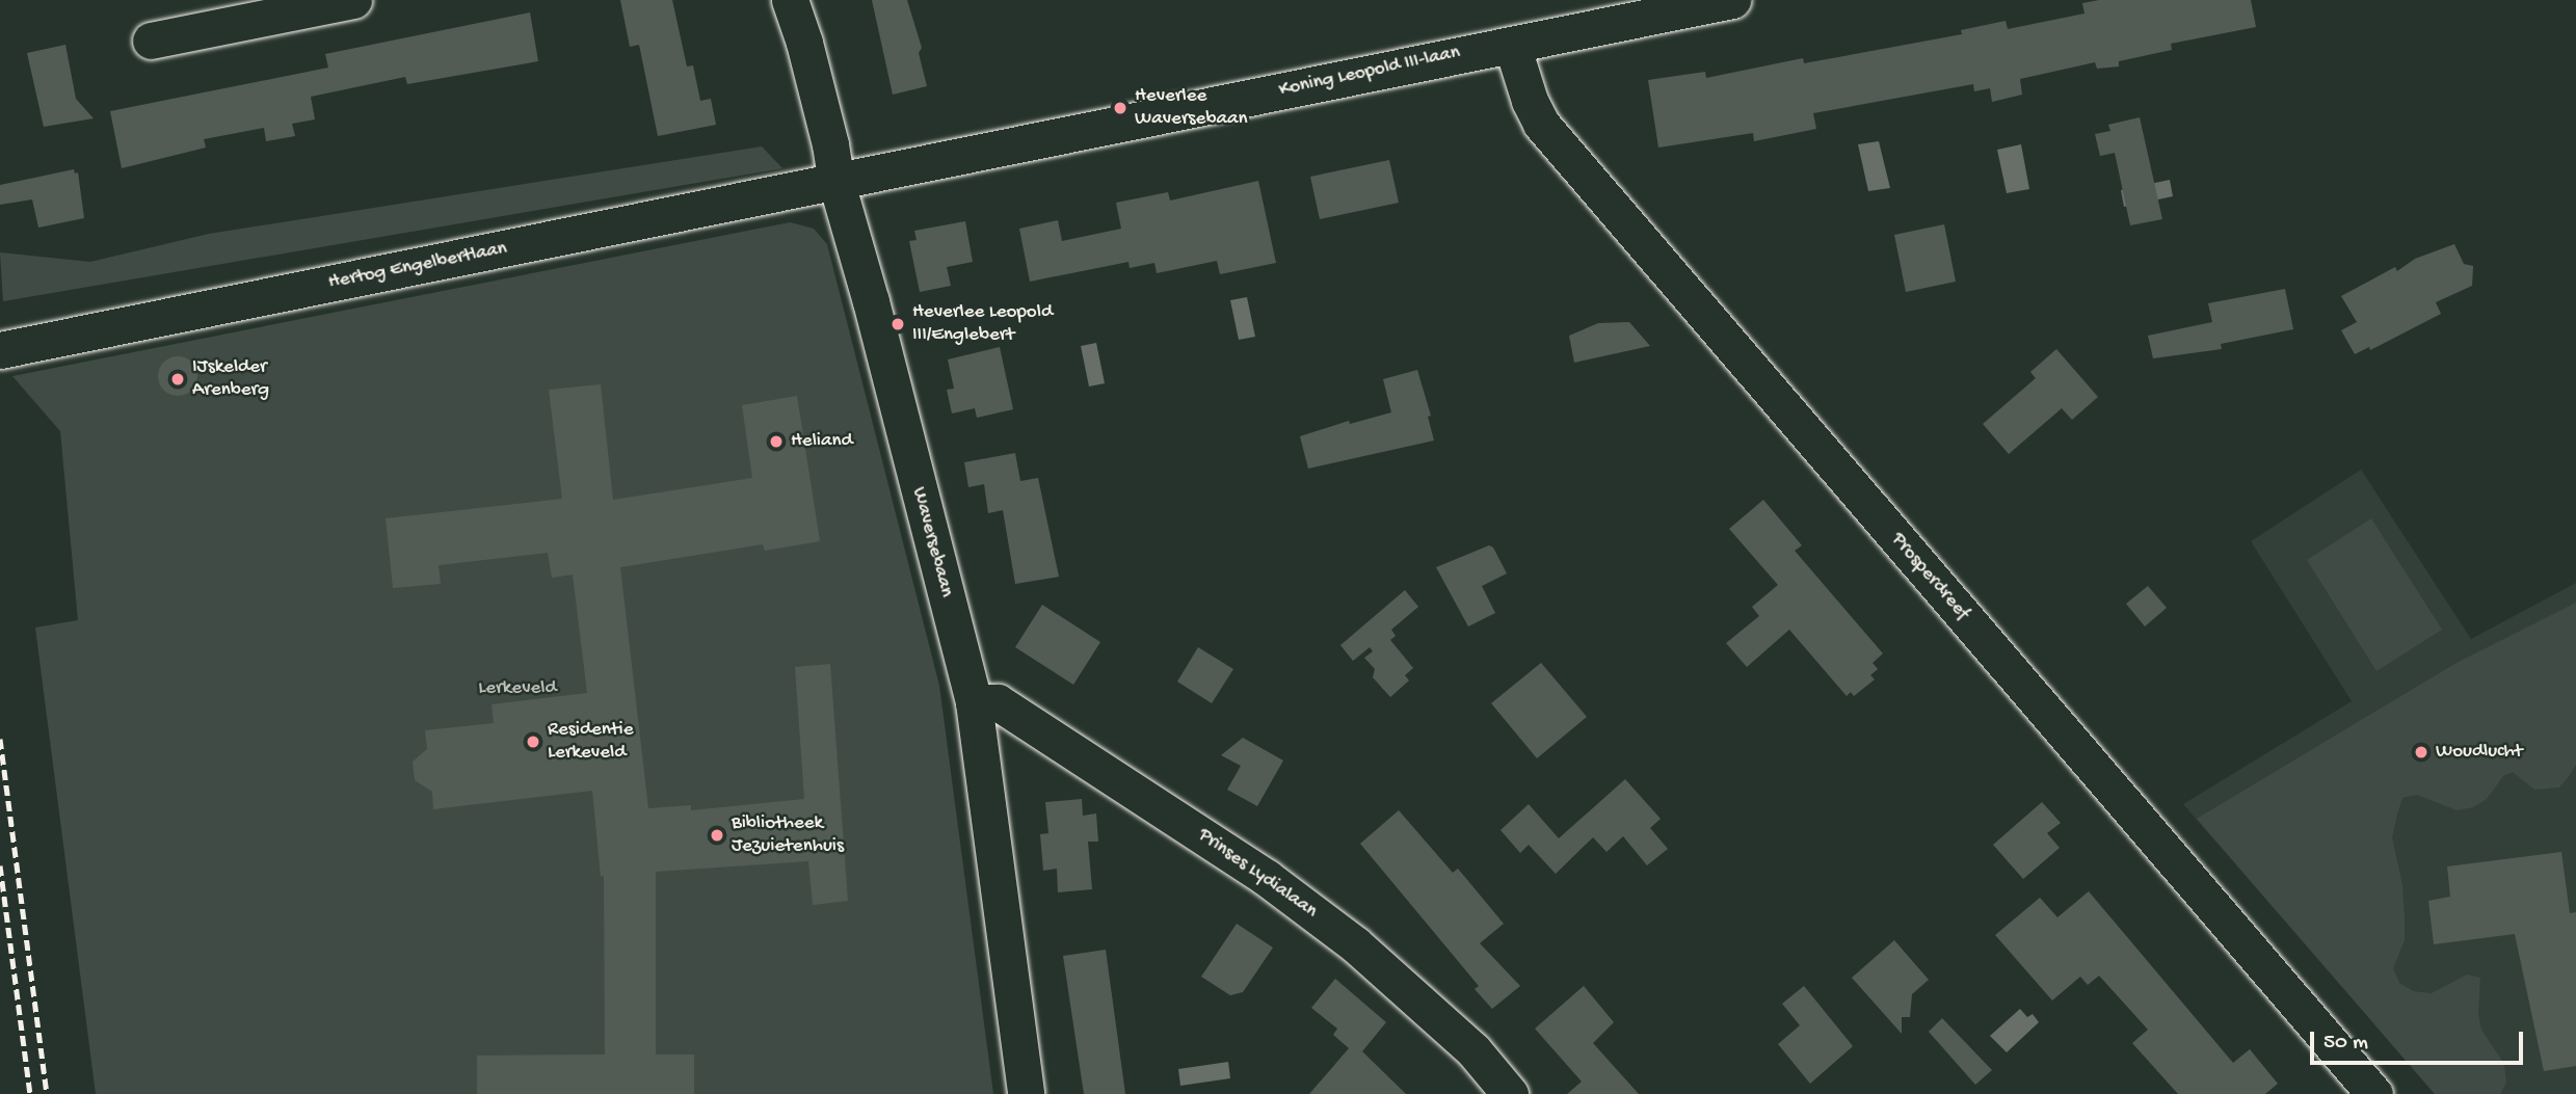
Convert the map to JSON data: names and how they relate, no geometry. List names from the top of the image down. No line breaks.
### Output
{"streets":{"street":["Koning Leopold III-laan","Hertog Engelbertlaan","Waversebaan","Prosperdreef","Prinses Lydialaan"]},"crossings":[["Koning Leopold III-laan","Hertog Engelbertlaan"],["Koning Leopold III-laan","Waversebaan"],["Koning Leopold III-laan","Prosperdreef"],["Hertog Engelbertlaan","Waversebaan"],["Waversebaan","Prinses Lydialaan"]],"parks":["Lerkeveld"],"places":["Heverlee Waversebaan","Heverlee Leopold III/Englebert","IJskelder Arenberg","Heliand","Residentie Lerkeveld","Woudlucht","Bibliotheek Jezuietenhuis"],"scale_bar":"50 m"}
